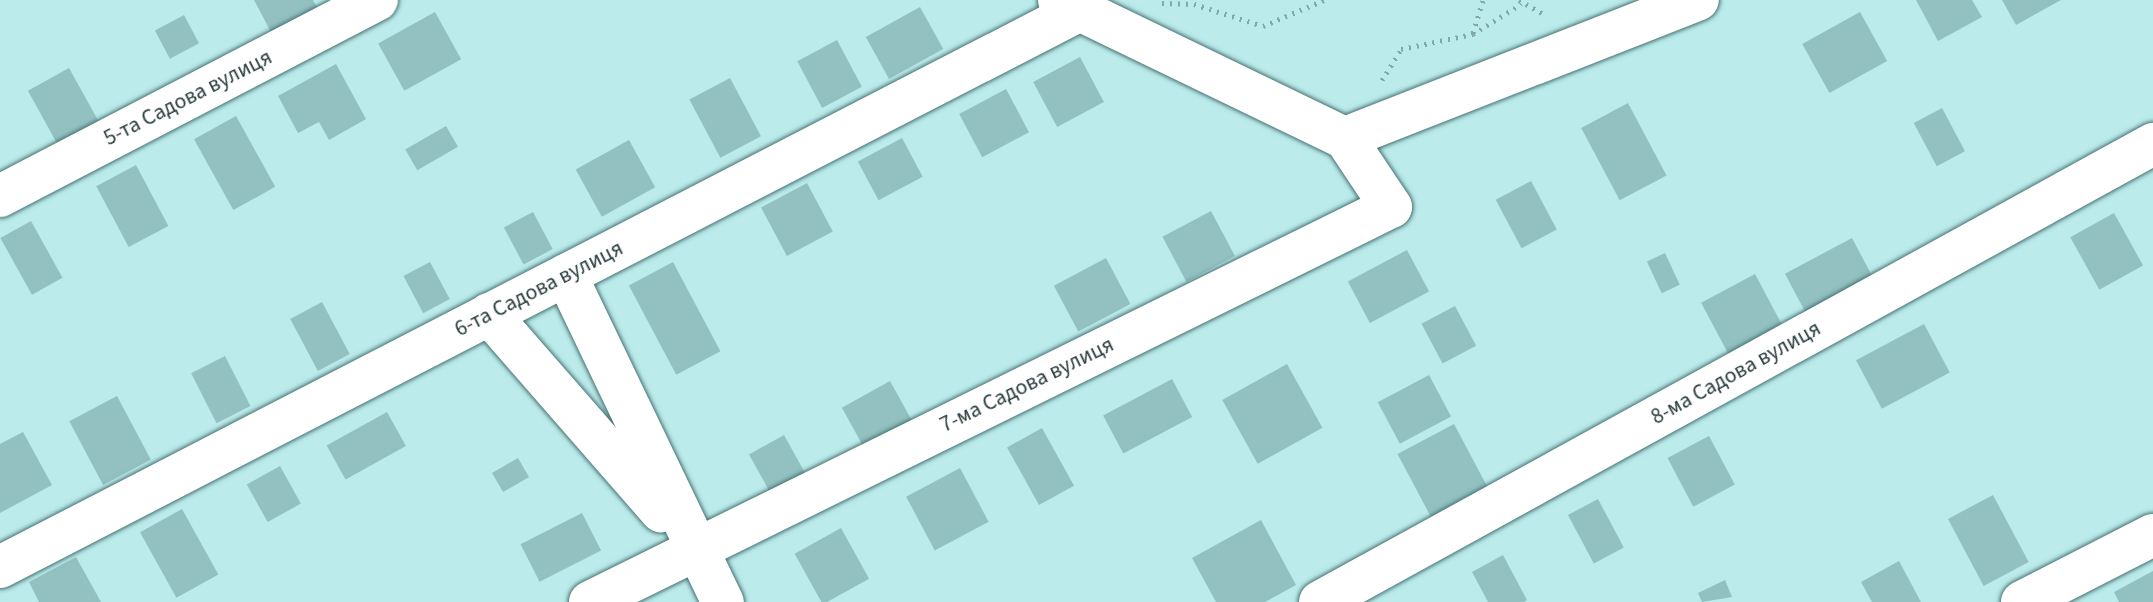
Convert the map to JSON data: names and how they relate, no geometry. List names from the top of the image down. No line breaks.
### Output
{"streets":{"street":["5-та Садова вулиця","6-та Садова вулиця","8-ма Садова вулиця","7-ма Садова вулиця"]}}
